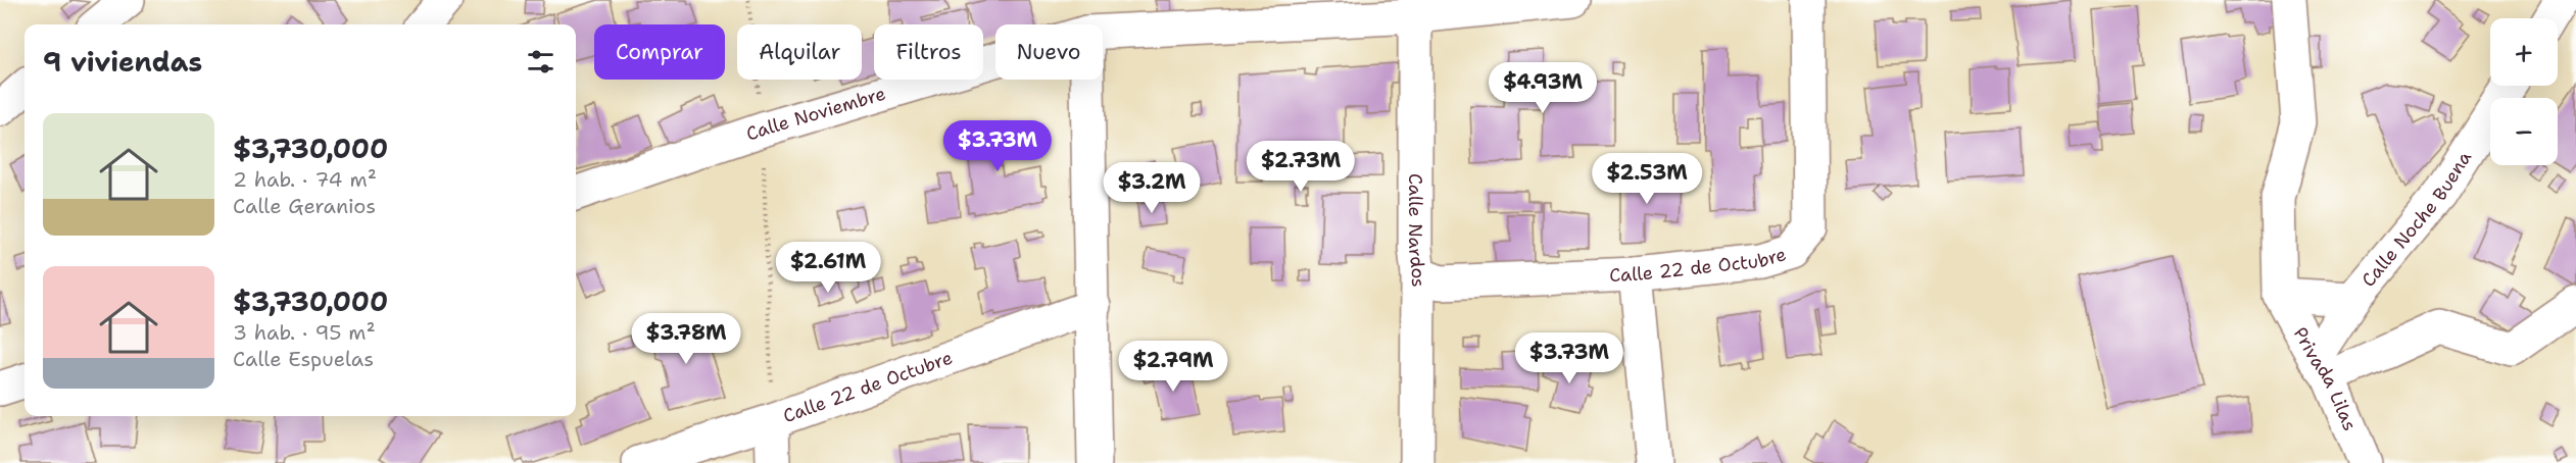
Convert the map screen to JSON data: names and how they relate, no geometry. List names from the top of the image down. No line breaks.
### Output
{"streets":{"street":["Calle Noviembre","Calle Noche Buena","Calle Nardos","Calle 22 de Octubre","Privada Lilas"]},"crossings":[["Calle Noviembre","Calle Nardos"],["Calle Noche Buena","Privada Lilas"],["Calle Nardos","Calle 22 de Octubre"]],"page":{"map_buttons":["+","−"],"chip":["Comprar","Alquilar","Filtros","Nuevo"],"heading":"9 viviendas","price":["$4.93M","$3.73M","$2.73M","$2.53M","$3.2M","$2.61M","$3.78M","$3.73M","$2.79M"],"list":[{"name":"$3,730,000","note":"2 hab. · 74 m² · Calle Geranios"},{"name":"$3,730,000","note":"3 hab. · 95 m² · Calle Espuelas"}]}}
